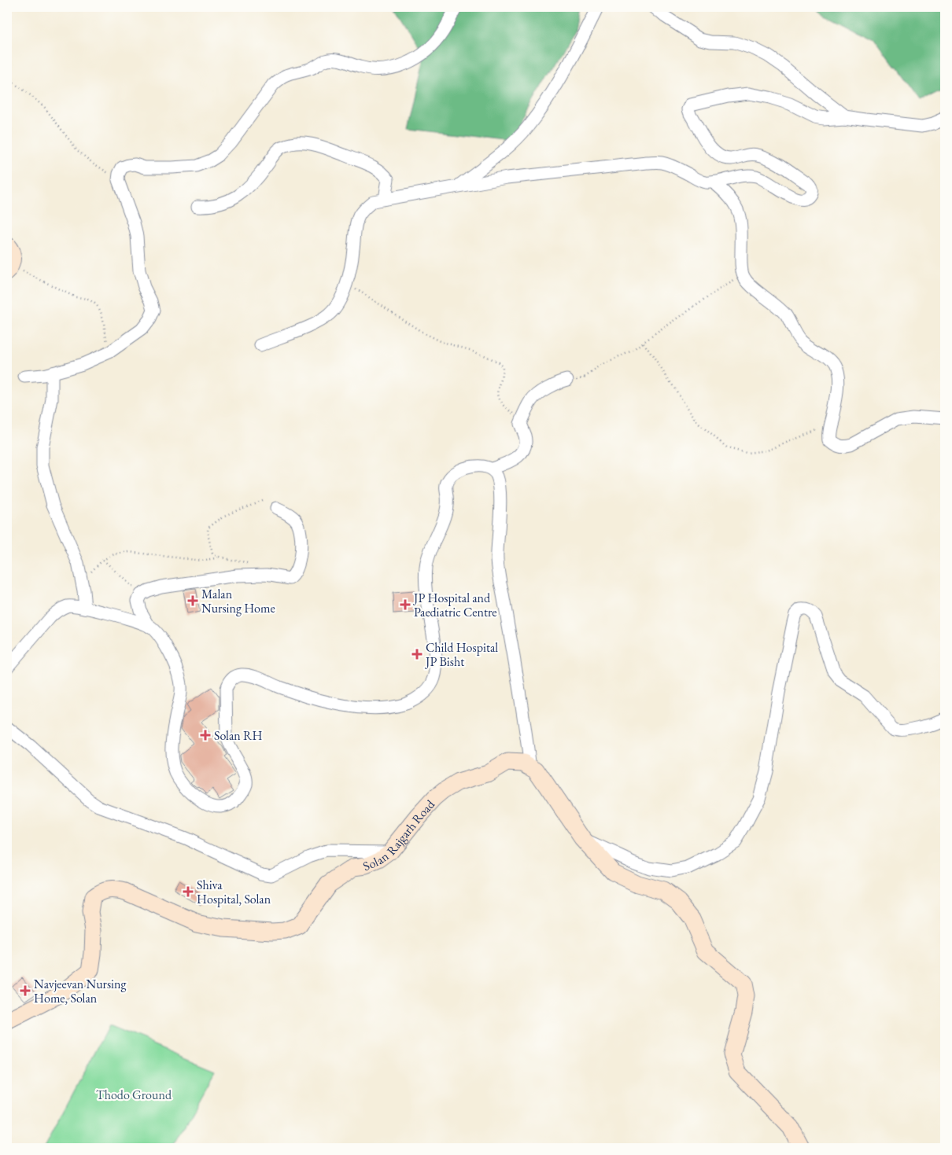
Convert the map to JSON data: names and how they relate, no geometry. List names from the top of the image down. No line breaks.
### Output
{"streets":{"main road":["Solan Rajgarh Road"]},"parks":["Thodo Ground"],"places":{"health":["Malan Nursing Home","JP Hospital and Paediatric Centre","Child Hospital JP Bisht","Solan RH","Shiva Hospital, Solan","Navjeevan Nursing Home, Solan"]}}
